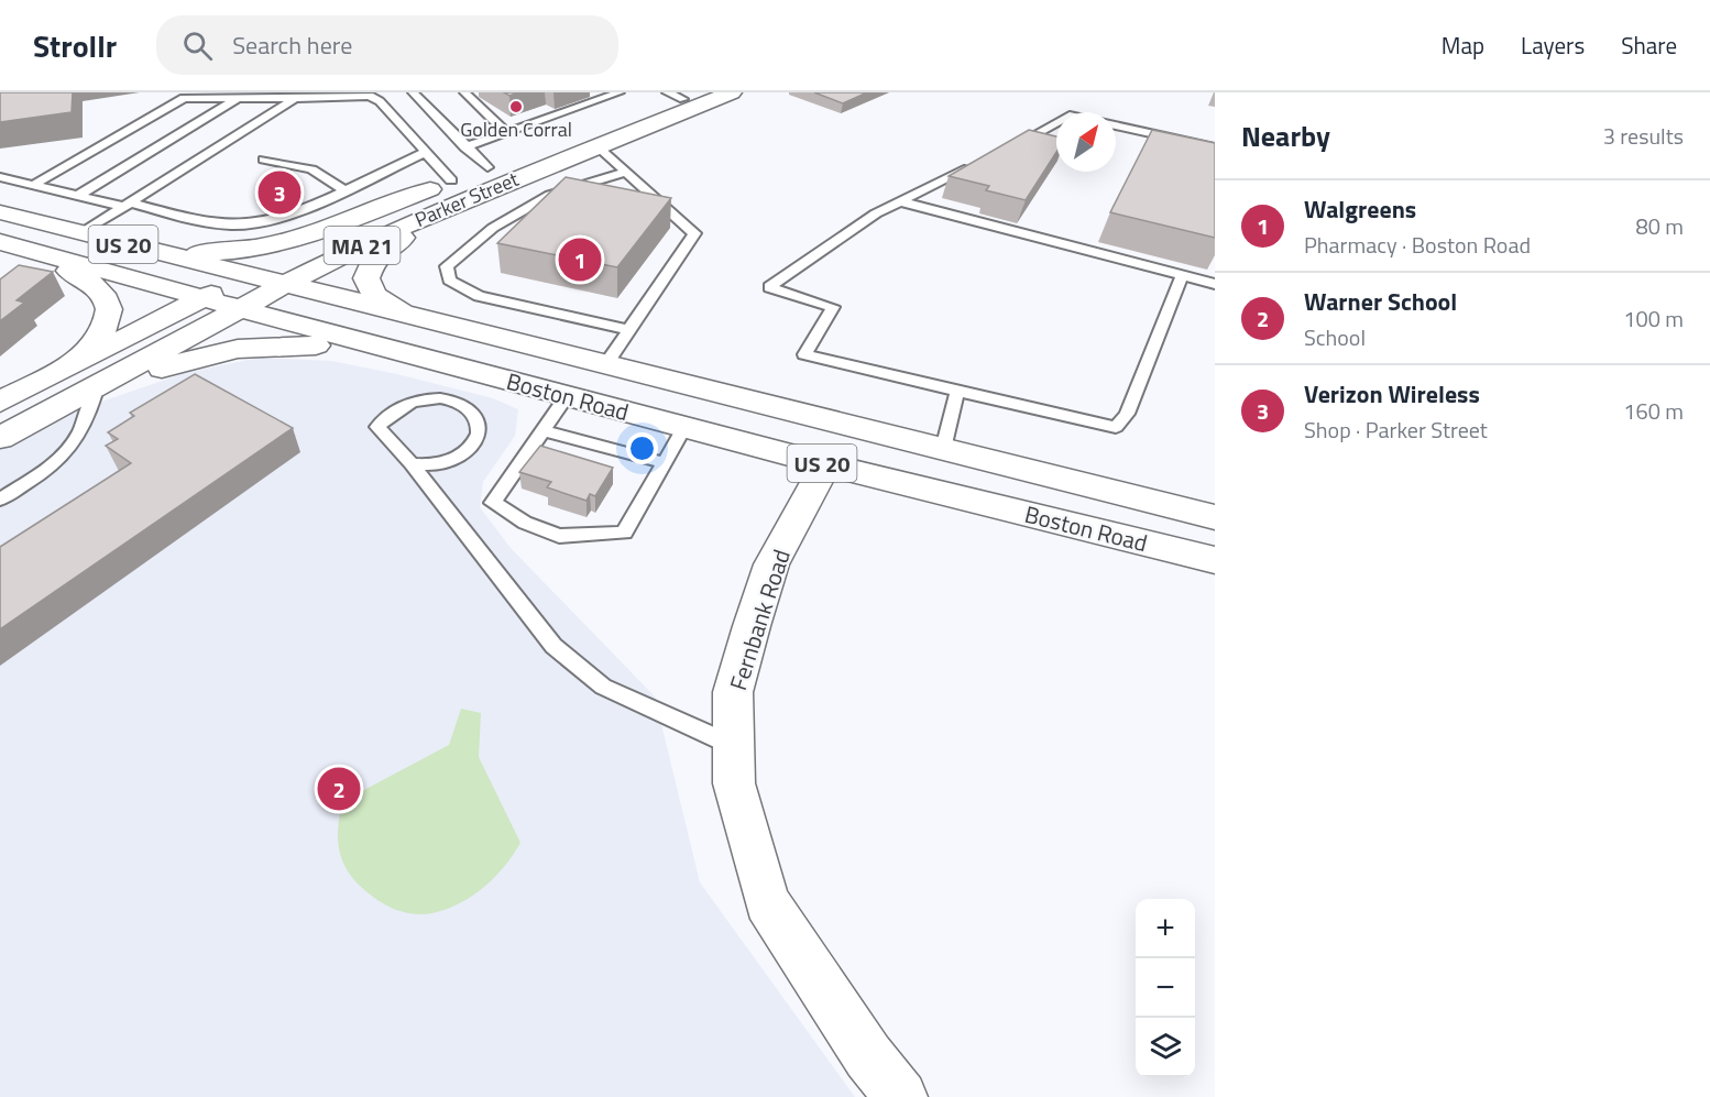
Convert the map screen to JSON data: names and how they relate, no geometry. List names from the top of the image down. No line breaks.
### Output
{"streets":{"main road":["Parker Street","US 20","MA 21","Boston Road","Fernbank Road"]},"crossings":[["Parker Street","Boston Road"],["Boston Road","Fernbank Road"]],"places":["Golden Corral"],"north":"top right","page":{"header":"Strollr","search":"Search here","nav":["Map","Layers","Share"],"heading":["Nearby","3 results"],"pins":["3","1","2"],"list":[{"mark":"1","name":"Walgreens","note":"Pharmacy · Boston Road","value":"80 m"},{"mark":"2","name":"Warner School","note":"School","value":"100 m"},{"mark":"3","name":"Verizon Wireless","note":"Shop · Parker Street","value":"160 m"}],"map_buttons":["+","−"]}}
